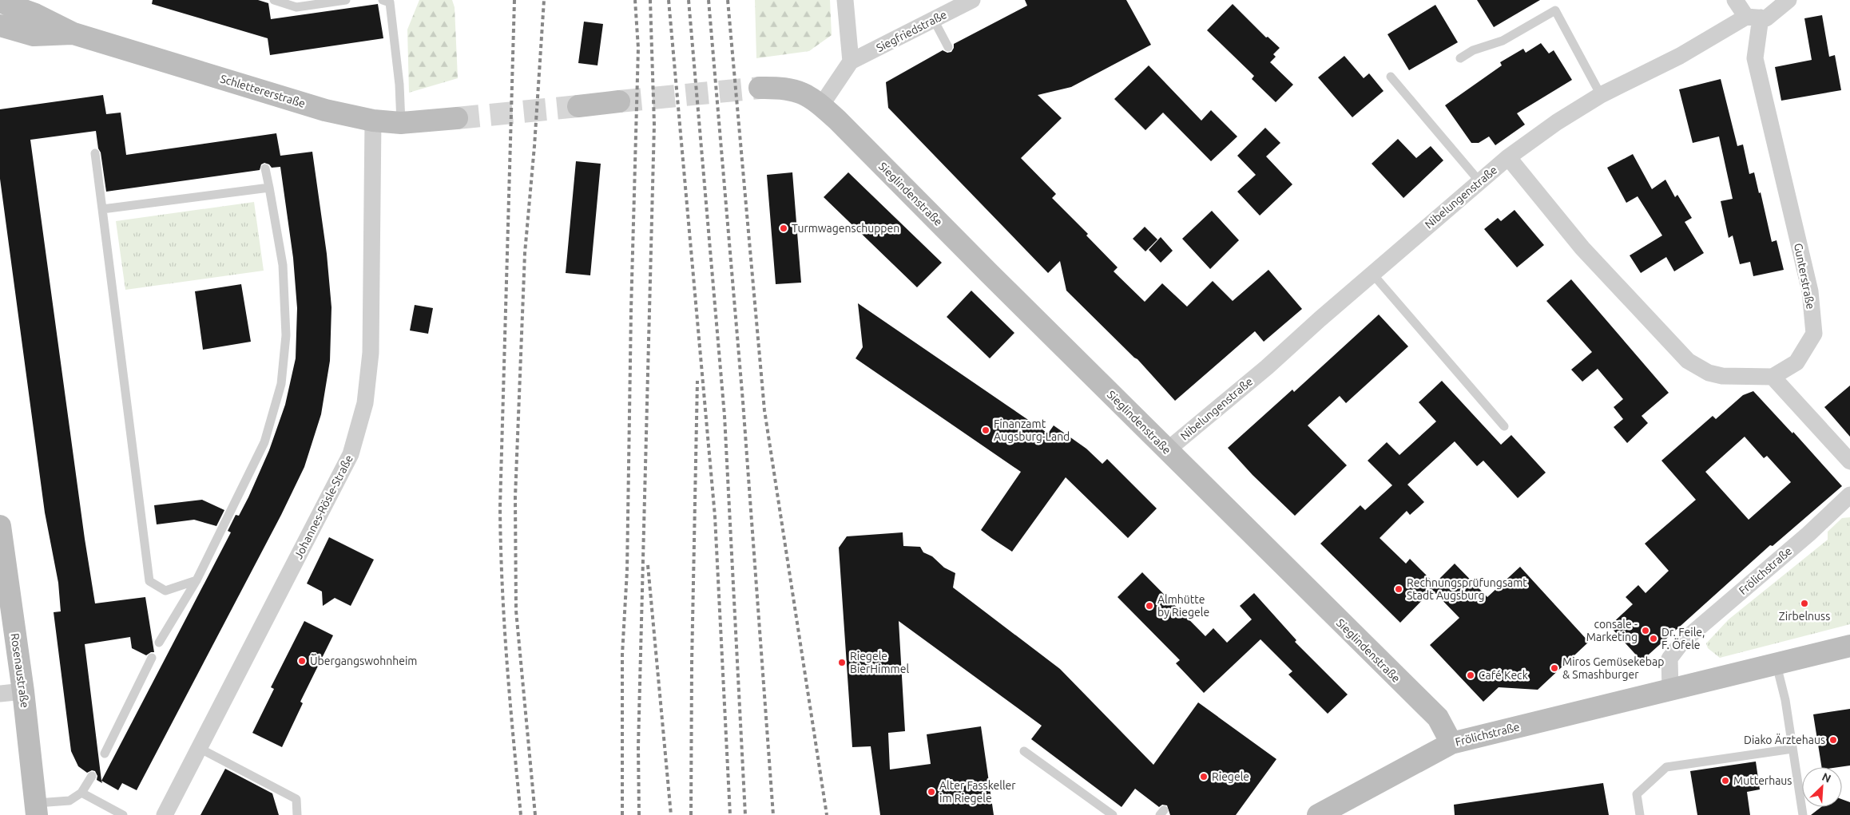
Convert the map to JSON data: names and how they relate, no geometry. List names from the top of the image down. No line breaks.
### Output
{"streets":{"street":["Siegfriedstraße","Schlettererstraße","Sieglindenstraße","Nibelungenstraße","Gunterstraße","Johannes-Rösle-Straße","Frölichstraße","Rosenaustraße"]},"crossings":[["Schlettererstraße","Johannes-Rösle-Straße"],["Sieglindenstraße","Nibelungenstraße"],["Sieglindenstraße","Frölichstraße"],["Nibelungenstraße","Gunterstraße"]],"places":["Turmwagenschuppen","Finanzamt Augsburg-Land","Rechnungsprüfungsamt Stadt Augsburg","Zirbelnuss","Almhütte by Riegele","consale - Marketing","Dr. Feile, F. Öfele","Übergangswohnheim","Riegele BierHimmel","Miros Gemüsekebap & Smashburger","Café Keck","Diako Ärztehaus","Riegele","Mutterhaus","Alter Fasskeller im Riegele"],"north":"top right"}
